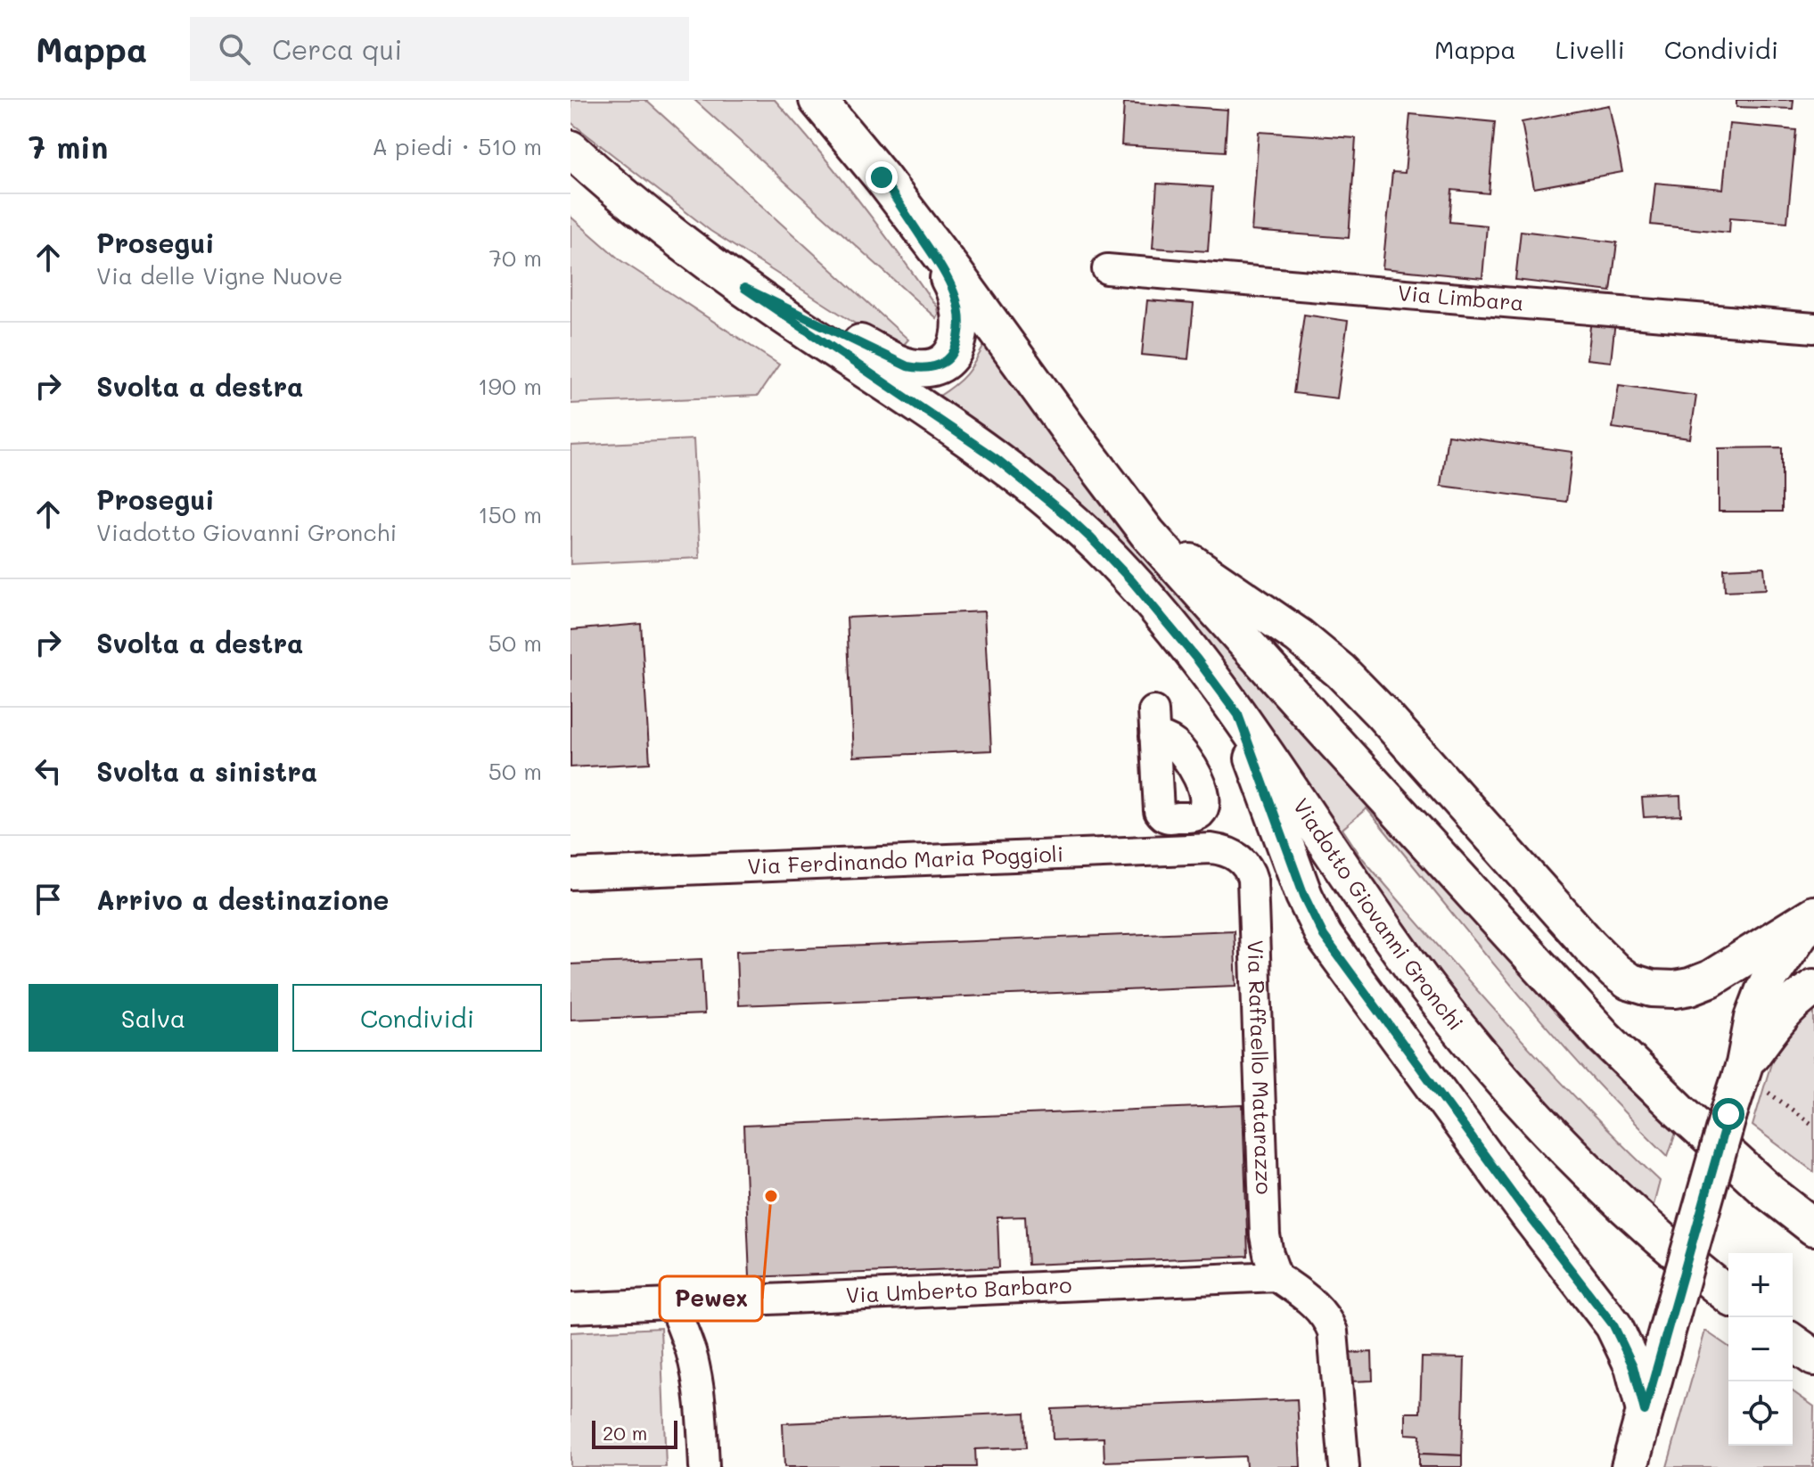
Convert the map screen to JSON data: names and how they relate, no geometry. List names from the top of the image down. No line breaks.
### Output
{"streets":{"main road":["Viadotto Giovanni Gronchi"],"street":["Via Limbara","Via Ferdinando Maria Poggioli","Via Raffaello Matarazzo","Via Umberto Barbaro"]},"crossings":[["Via Ferdinando Maria Poggioli","Via Raffaello Matarazzo"],["Via Raffaello Matarazzo","Via Umberto Barbaro"]],"places":["Pewex"],"scale_bar":"20 m","page":{"header":"Mappa","search":"Cerca qui","nav":["Mappa","Livelli","Condividi"],"heading":["7 min","A piedi · 510 m"],"list":[["Prosegui","Via delle Vigne Nuove","70 m"],["Svolta a destra","190 m"],["Prosegui","Viadotto Giovanni Gronchi","150 m"],["Svolta a destra","50 m"],["Svolta a sinistra","50 m"],"Arrivo a destinazione"],"buttons":["Salva","Condividi"],"map_buttons":["+","−"],"scale":"20 m"}}
